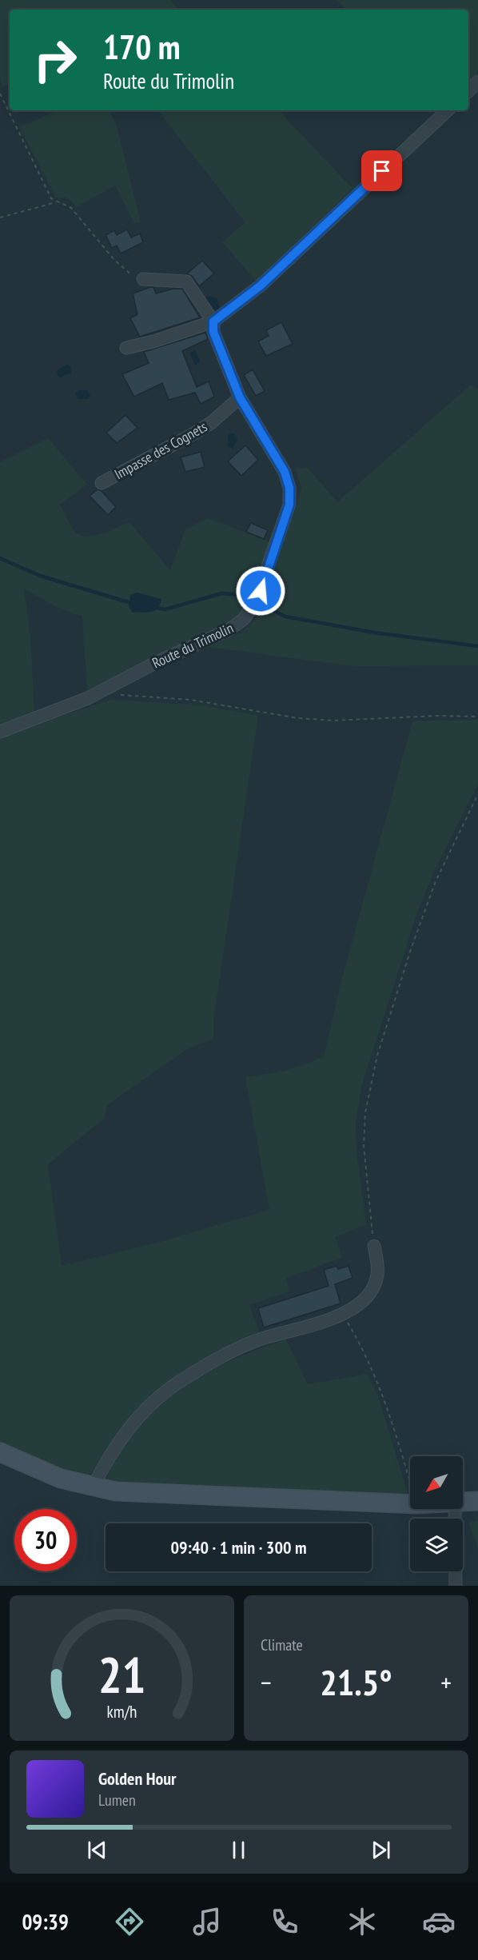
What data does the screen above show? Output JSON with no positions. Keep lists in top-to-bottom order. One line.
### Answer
{"streets":{"street":["Impasse des Cognets","Route du Trimolin"]},"crossings":[["Impasse des Cognets","Route du Trimolin"]],"north":"bottom left","page":{"turn":["170 m","Route du Trimolin"],"limit":"30","trip":"09:40 · 1 min · 300 m","tile":"Climate","heat":["−","21.5°","+"],"song":["Golden Hour","Lumen"],"tabs":"09:39","gauge":["21","km/h"]}}
